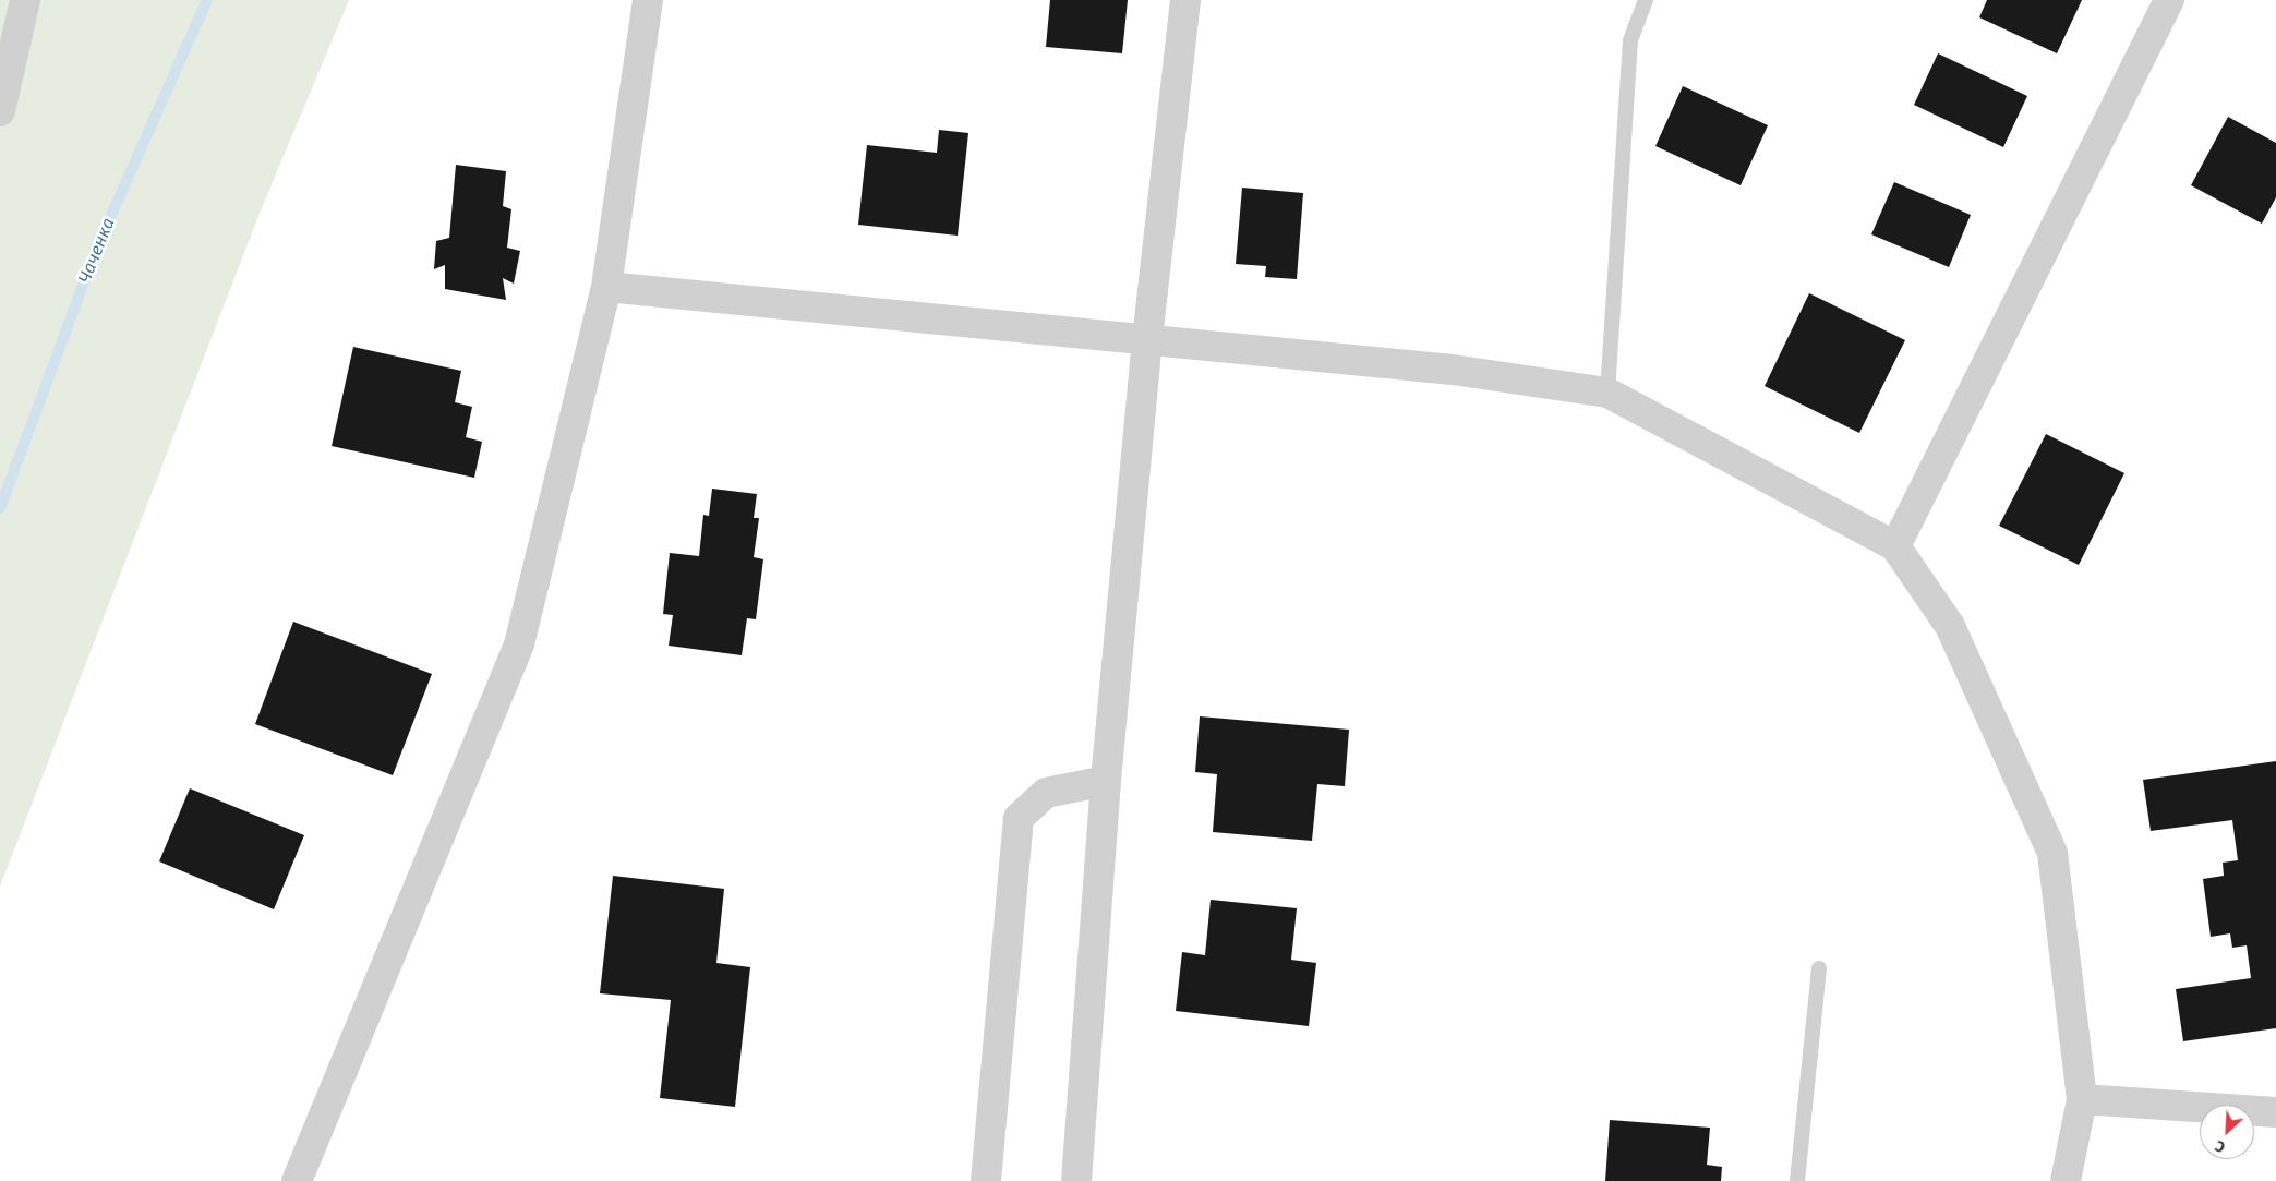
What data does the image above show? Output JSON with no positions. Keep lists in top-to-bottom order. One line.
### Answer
{"water":["Чаченка"],"north":"bottom left"}
